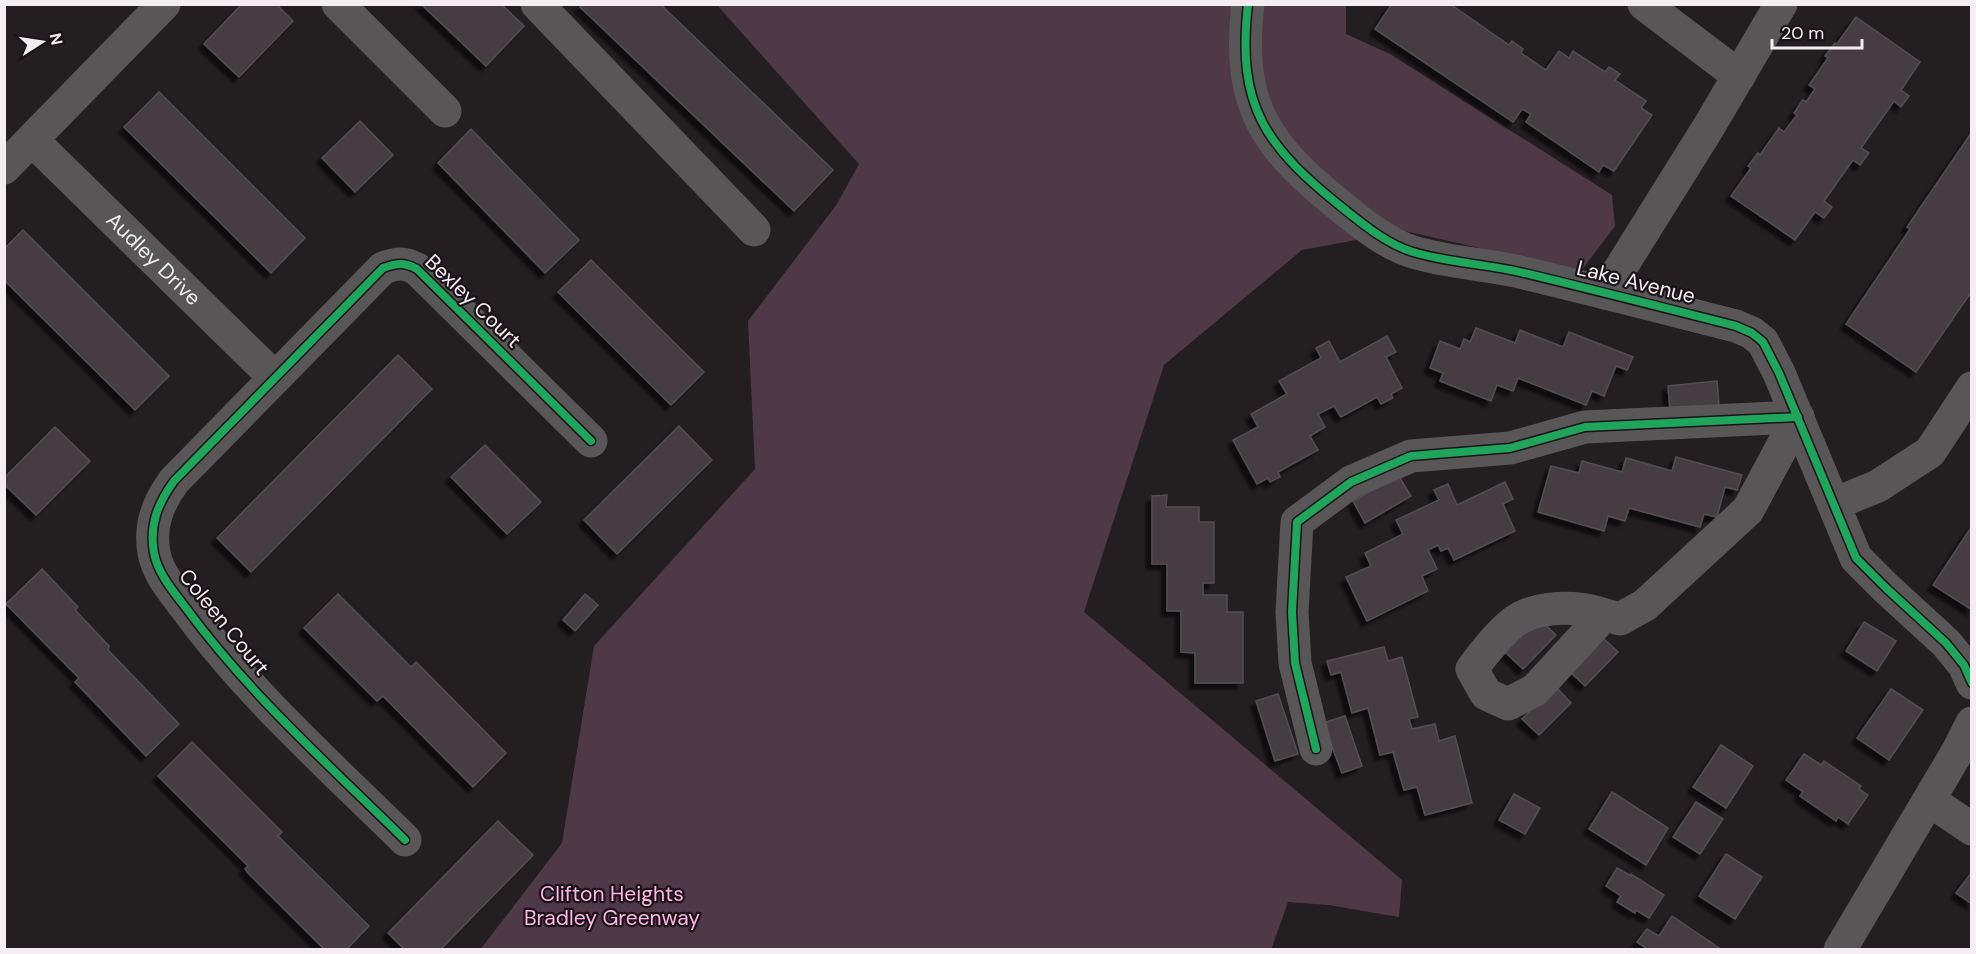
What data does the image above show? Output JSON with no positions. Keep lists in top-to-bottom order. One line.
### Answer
{"streets":{"street":["Audley Drive","Lake Avenue","Bexley Court","Coleen Court"]},"crossings":[["Audley Drive","Bexley Court"],["Audley Drive","Coleen Court"],["Bexley Court","Coleen Court"]],"parks":["Clifton Heights Bradley Greenway"],"scale_bar":"20 m","north":"right"}
